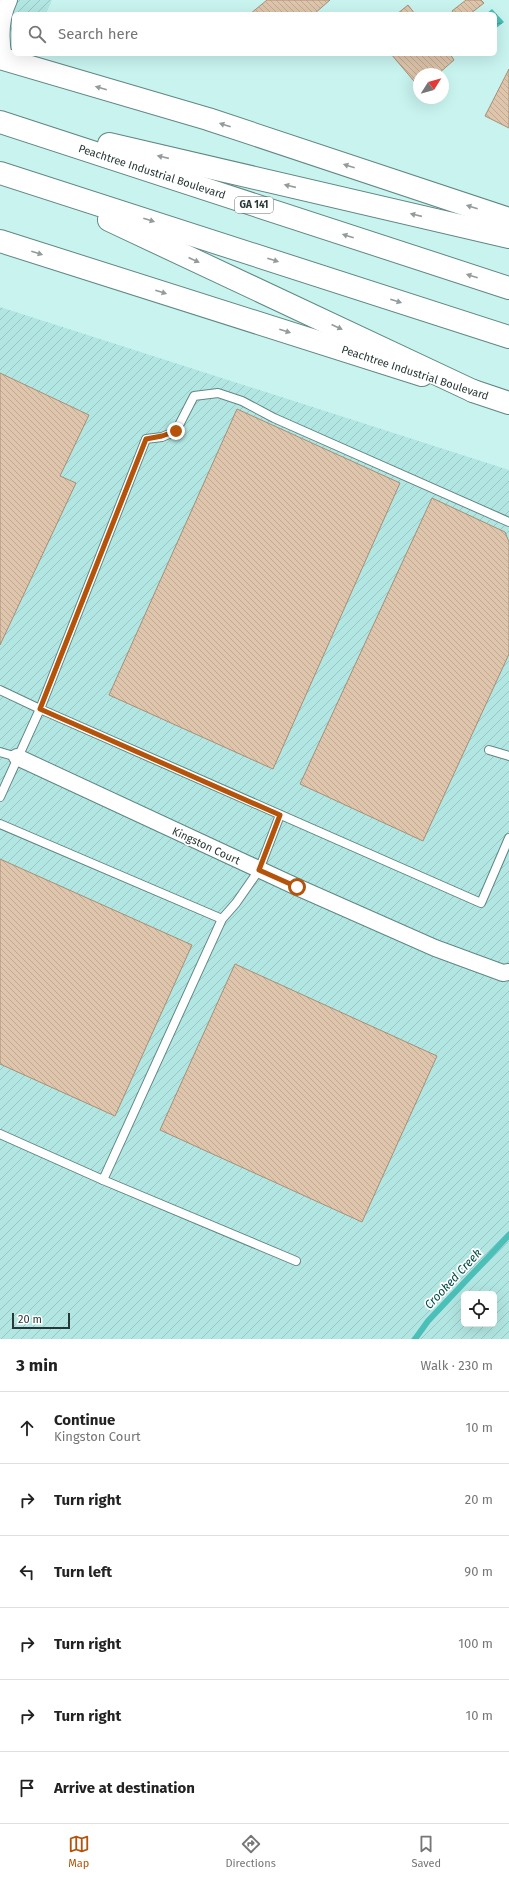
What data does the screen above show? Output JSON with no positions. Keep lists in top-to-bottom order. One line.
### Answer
{"streets":{"main road":["Peachtree Industrial Boulevard","GA 141"],"street":["Kingston Court"]},"water":["Crooked Creek"],"scale_bar":"20 m","north":"top right","page":{"search":"Search here","scale":"20 m","heading":["3 min","Walk · 230 m"],"list":[["Continue","Kingston Court","10 m"],["Turn right","20 m"],["Turn left","90 m"],["Turn right","100 m"],["Turn right","10 m"],"Arrive at destination"],"nav":["Map","Directions","Saved"]}}
